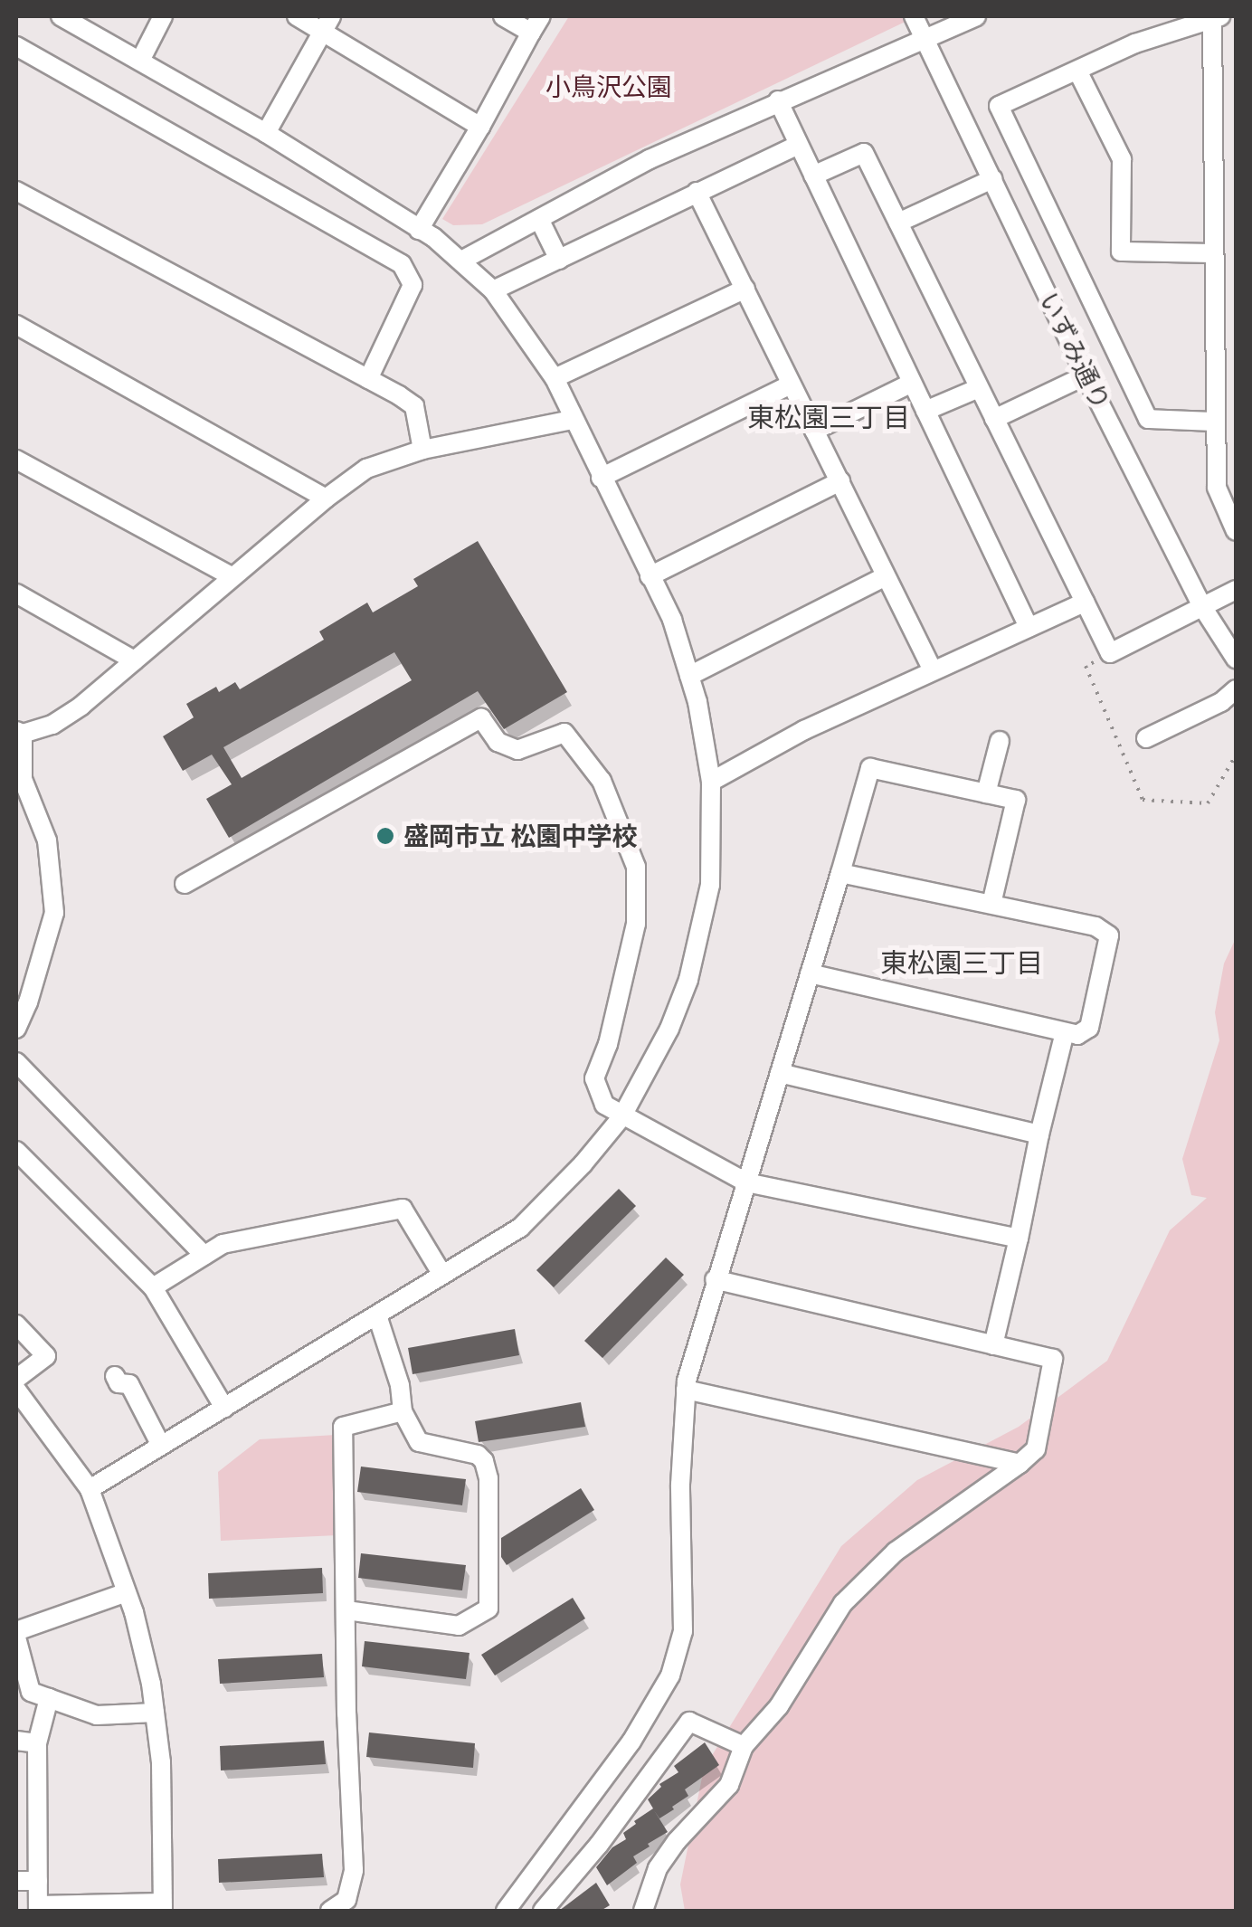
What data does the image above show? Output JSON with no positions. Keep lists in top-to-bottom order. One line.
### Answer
{"streets":{"street":["いずみ通り"]},"districts":["東松園三丁目","東松園三丁目"],"parks":["小鳥沢公園"],"places":["盛岡市立 松園中学校"]}
